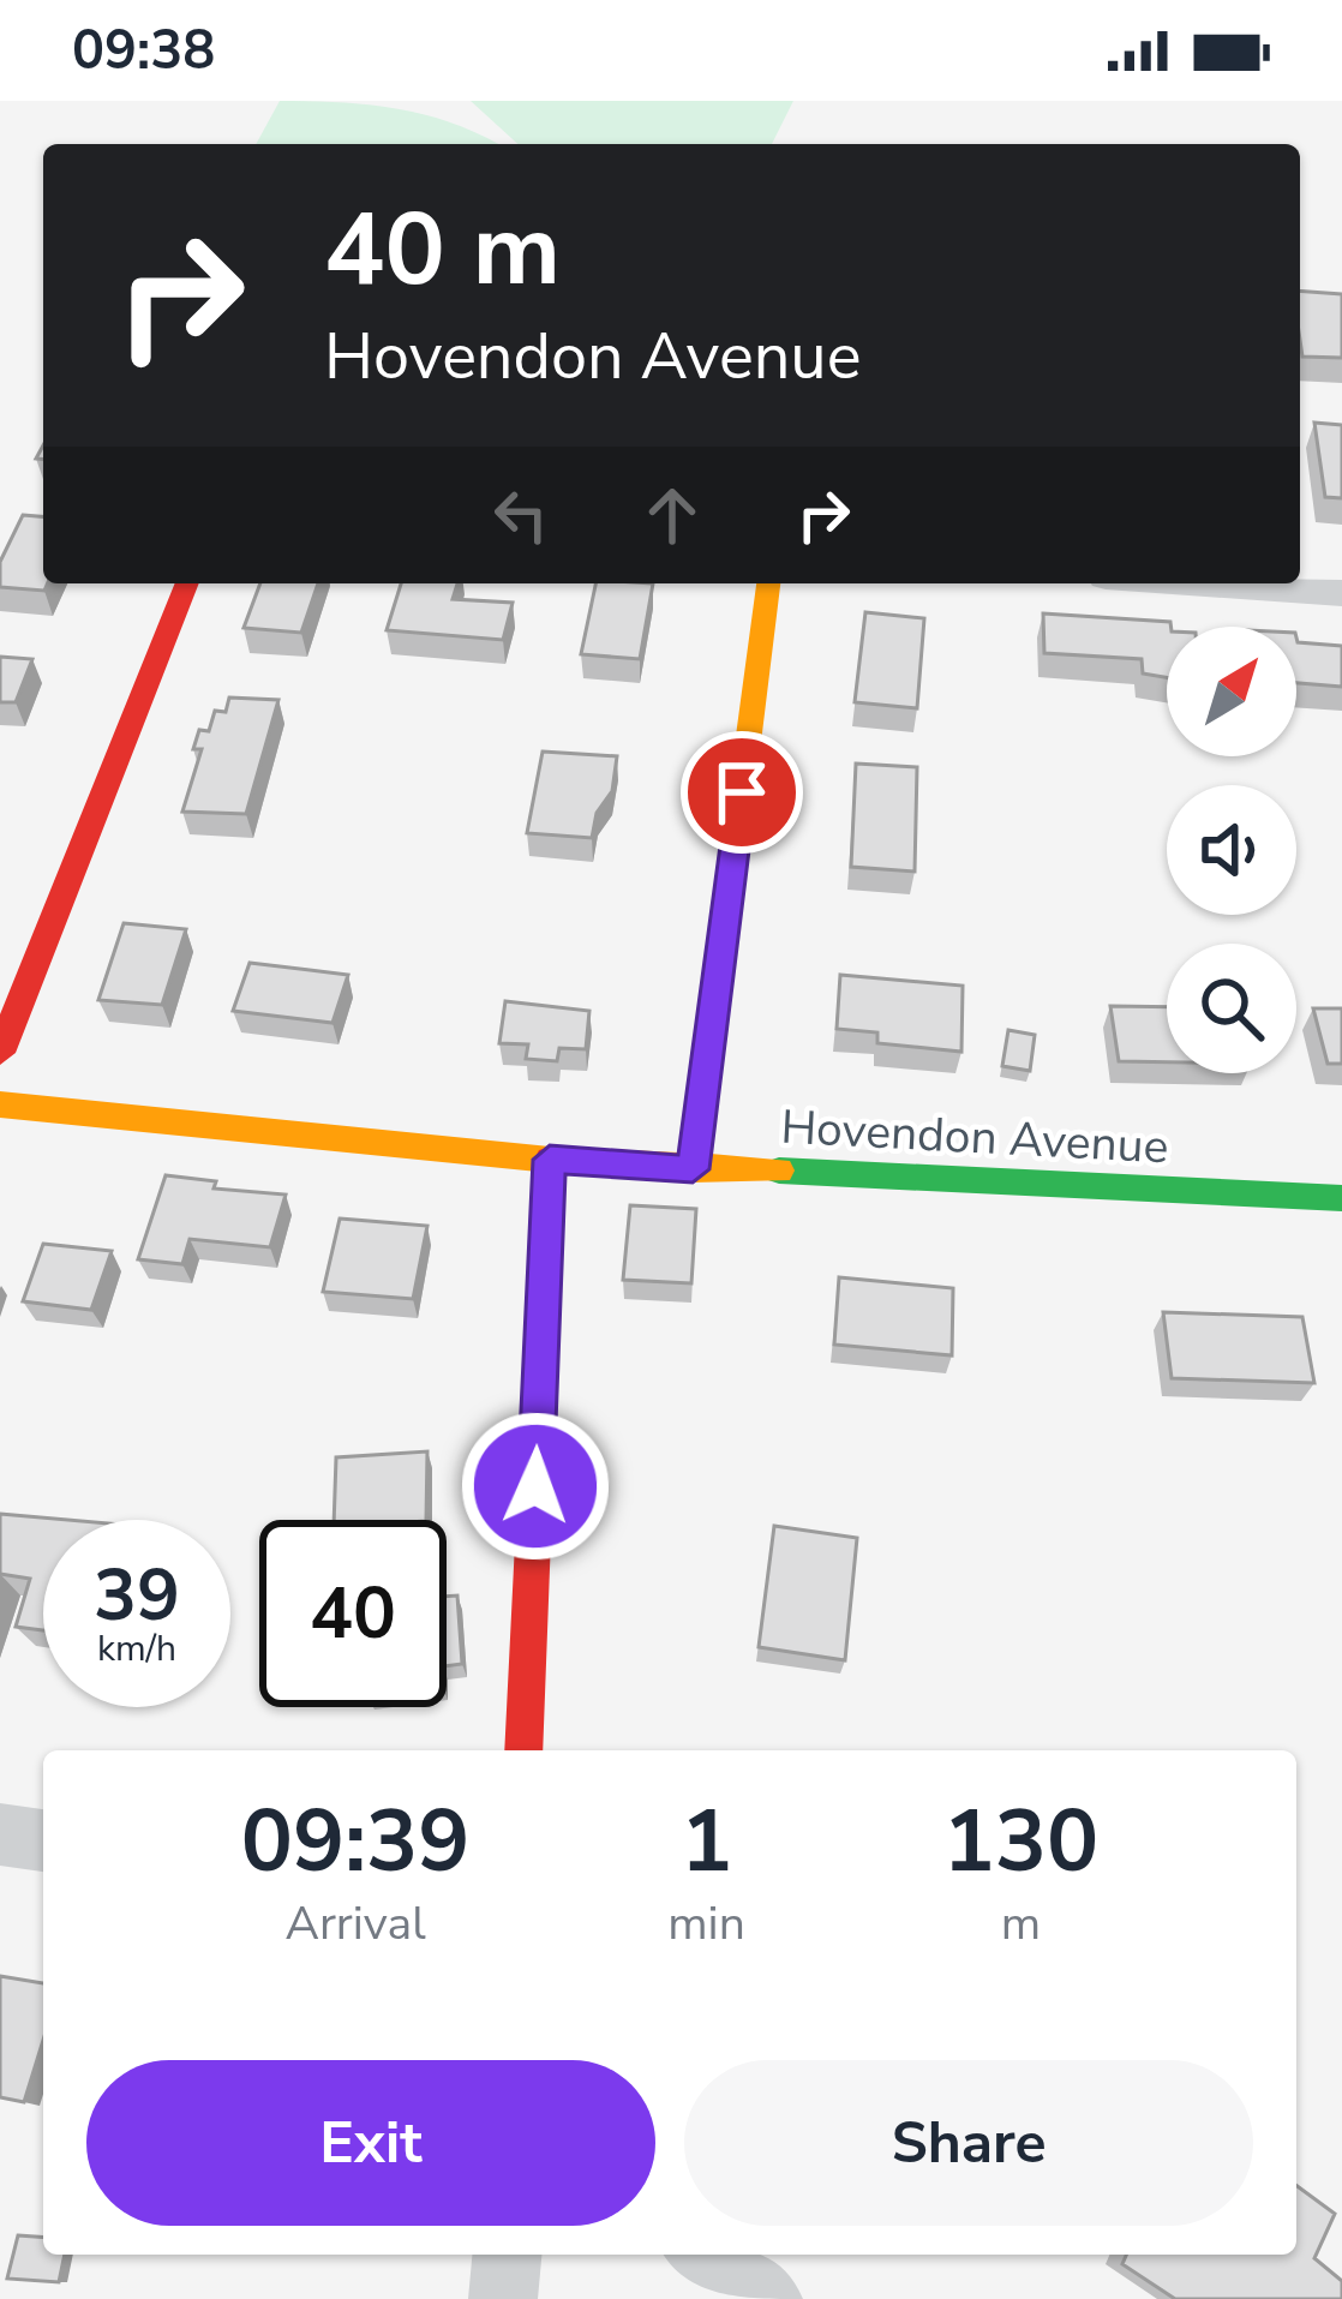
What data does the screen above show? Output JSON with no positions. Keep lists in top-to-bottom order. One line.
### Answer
{"streets":{"street":["Hovendon Avenue"]},"north":"top right","page":{"status":"09:38","turn":["40 m","Hovendon Avenue"],"speed":"39 km/h","limit":"40","eta":["09:39","Arrival","1","min","130","m"],"buttons":["Exit","Share"]}}
